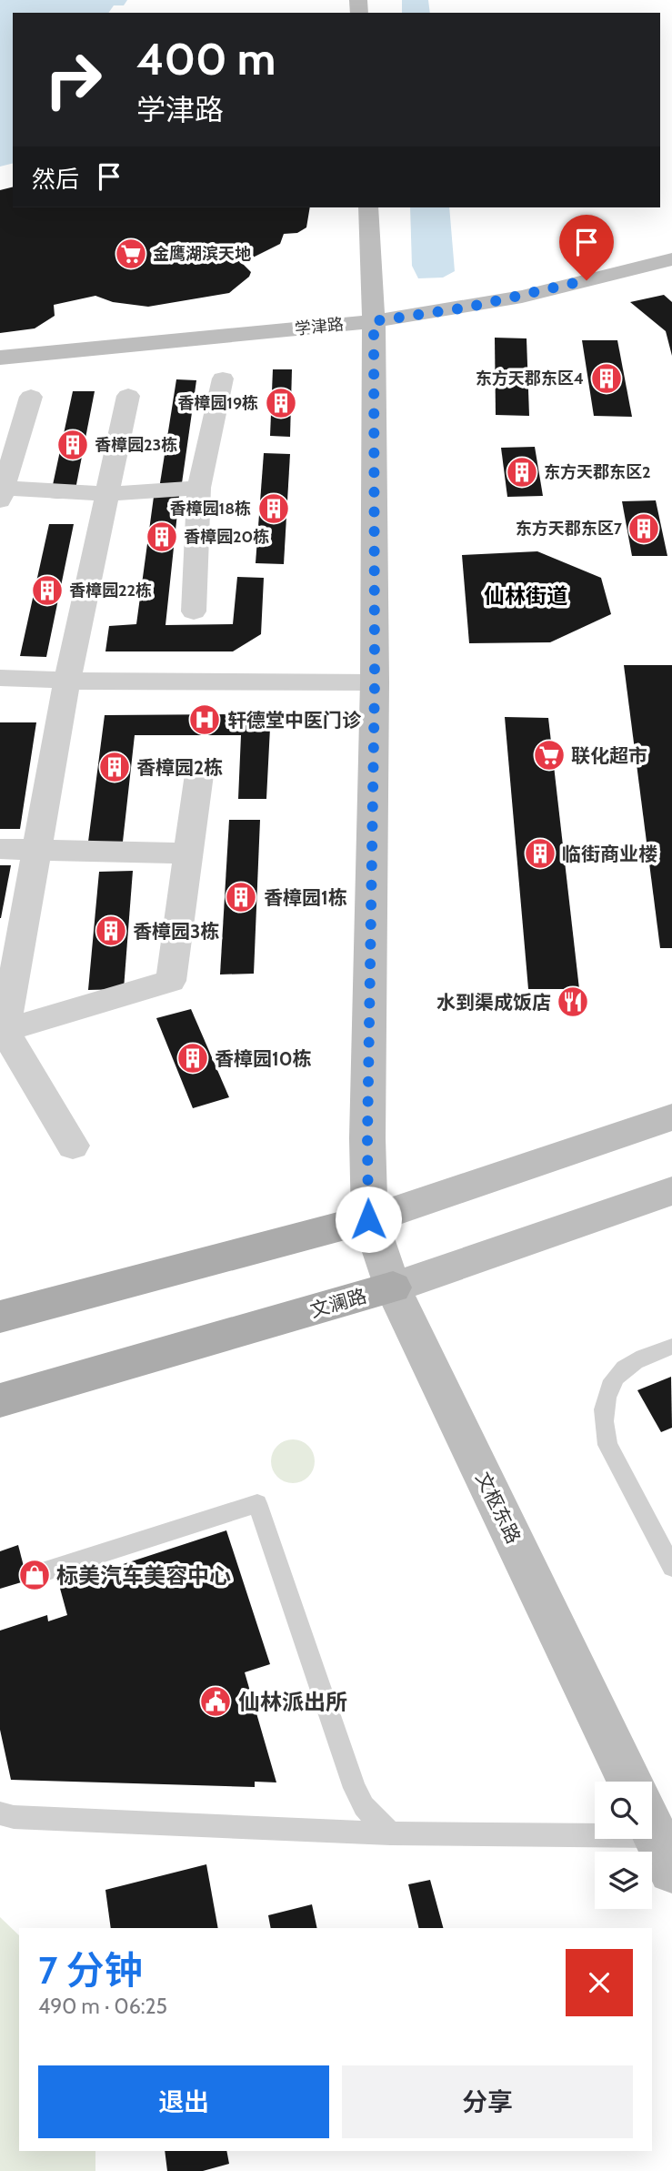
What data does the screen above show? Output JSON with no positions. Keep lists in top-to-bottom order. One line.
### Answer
{"streets":{"main road":["文澜路"],"street":["学津路","文枢东路"]},"crossings":[["学津路","文枢东路"],["文澜路","文枢东路"]],"districts":["仙林街道"],"places":{"supermarket":["金鹰湖滨天地","联化超市"],"building":["东方天郡东区4","香樟园19栋","香樟园23栋","东方天郡东区2","香樟园18栋","东方天郡东区7","香樟园20栋","香樟园22栋","香樟园2栋","临街商业楼","香樟园1栋","香樟园3栋","香樟园10栋"],"hospital":["轩德堂中医门诊"],"restaurant":["水到渠成饭店"],"shop":["标美汽车美容中心"],"public building":["仙林派出所"]},"page":{"turn":["400 m","学津路"],"then":"然后","heading":["7 分钟","490 m · 06:25"],"buttons":["退出","分享"]}}
